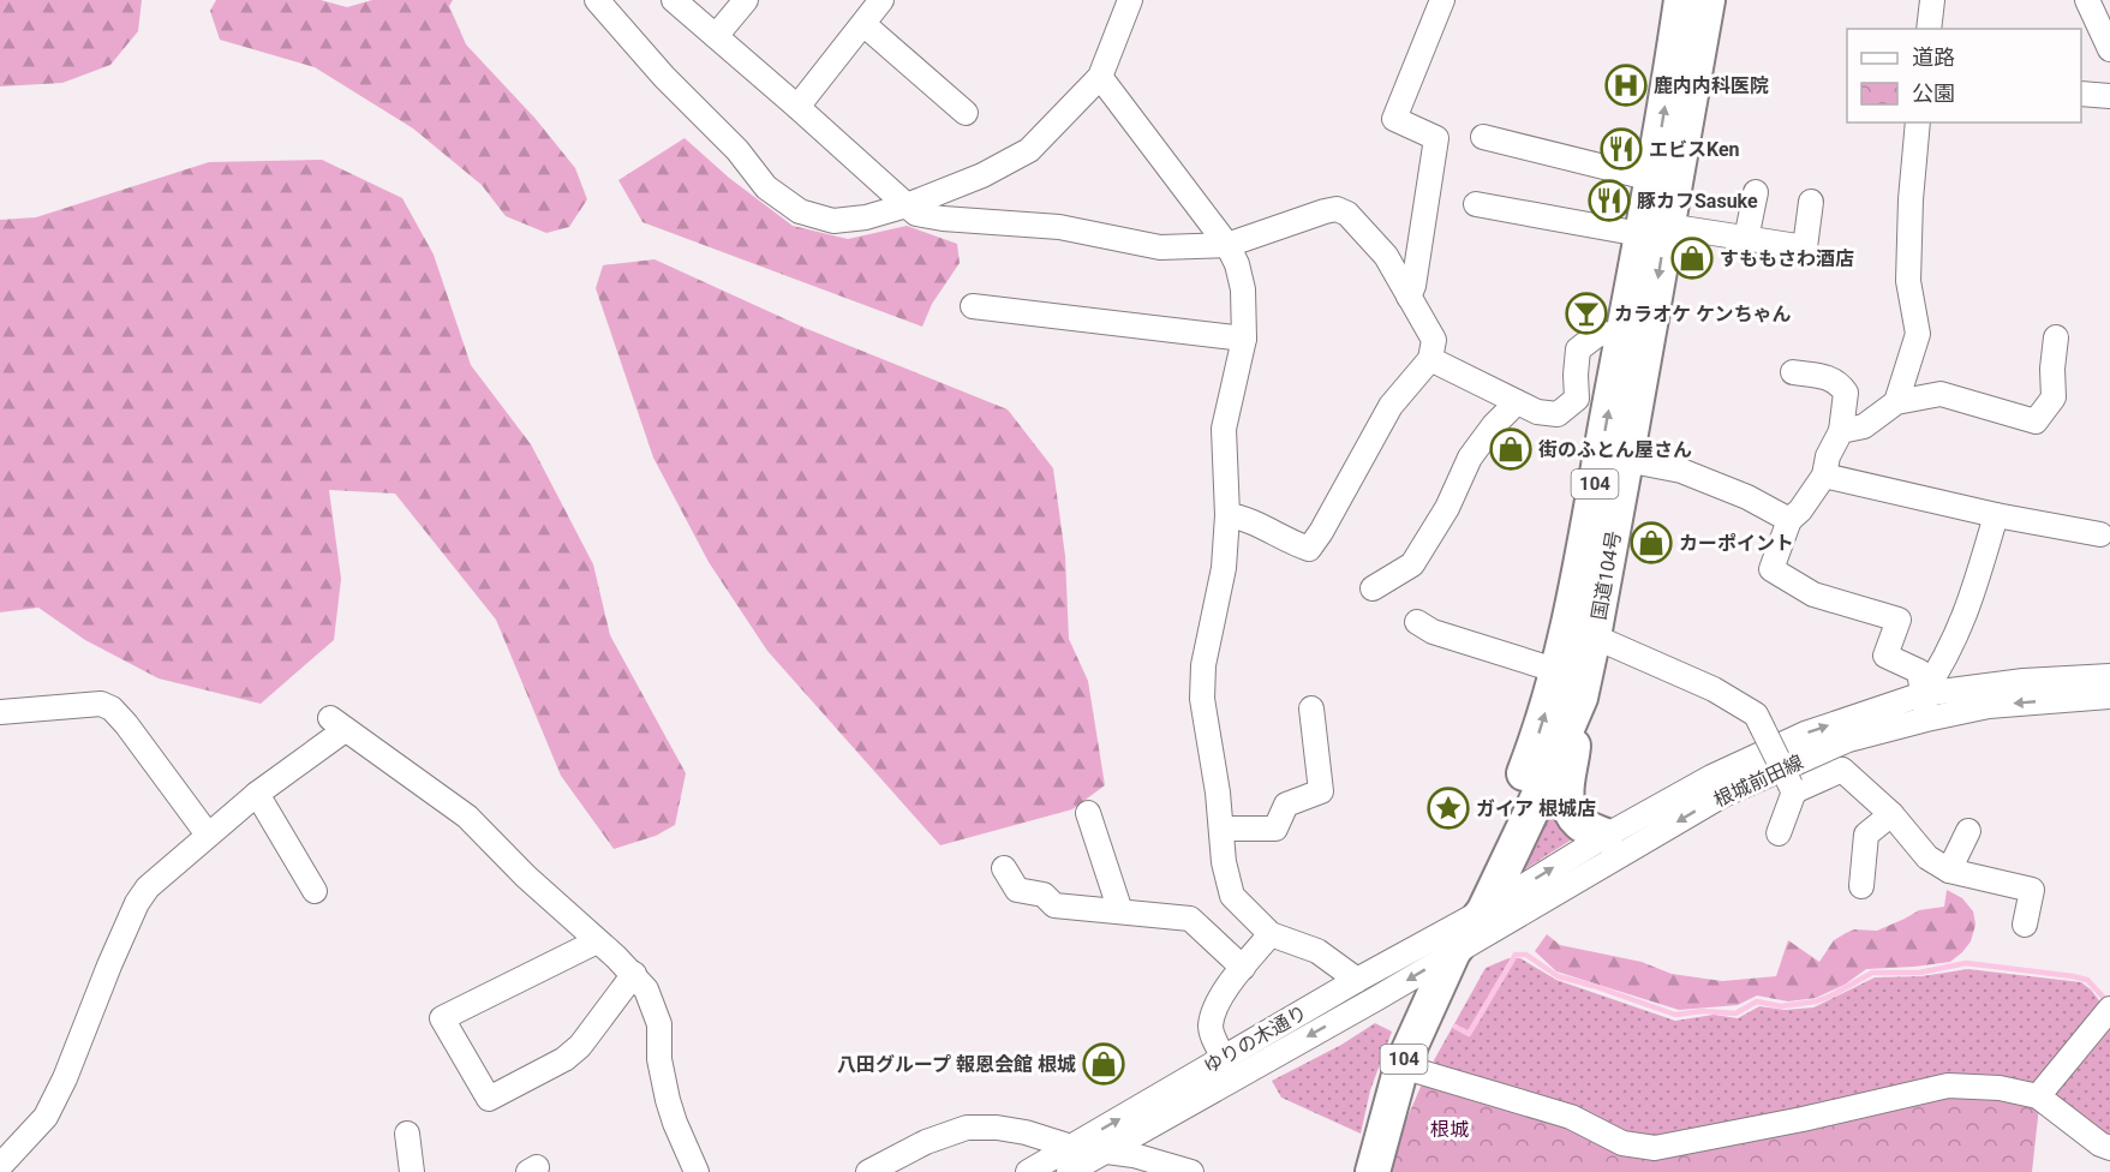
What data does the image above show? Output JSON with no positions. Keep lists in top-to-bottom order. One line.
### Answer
{"streets":{"highway":["104","国道104号"],"street":["根城前田線","ゆりの木通り"]},"crossings":[["国道104号","根城前田線"],["国道104号","ゆりの木通り"],["根城前田線","ゆりの木通り"]],"parks":["根城"],"places":{"hospital":["鹿内内科医院"],"restaurant":["エビスKen","豚カフSasuke"],"shop":["すももさわ酒店","街のふとん屋さん","カーポイント","八田グループ 報恩会館 根城"],"bar":["カラオケ ケンちゃん"],"place":["ガイア 根城店"]},"legend":["道路","公園"]}
